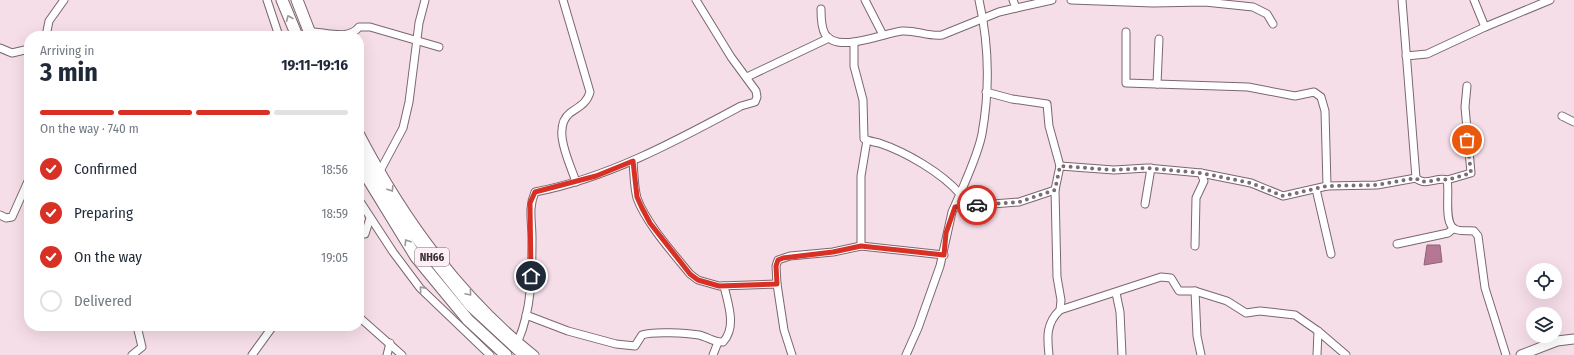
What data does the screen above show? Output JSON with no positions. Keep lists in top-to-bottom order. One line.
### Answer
{"streets":{"highway":["NH66"]},"page":{"heading":["3 min","Arriving in","19:11–19:16"],"bar":"On the way · 740 m","list":[["Confirmed","18:56"],["Preparing","18:59"],["On the way","19:05"],"Delivered"]}}
